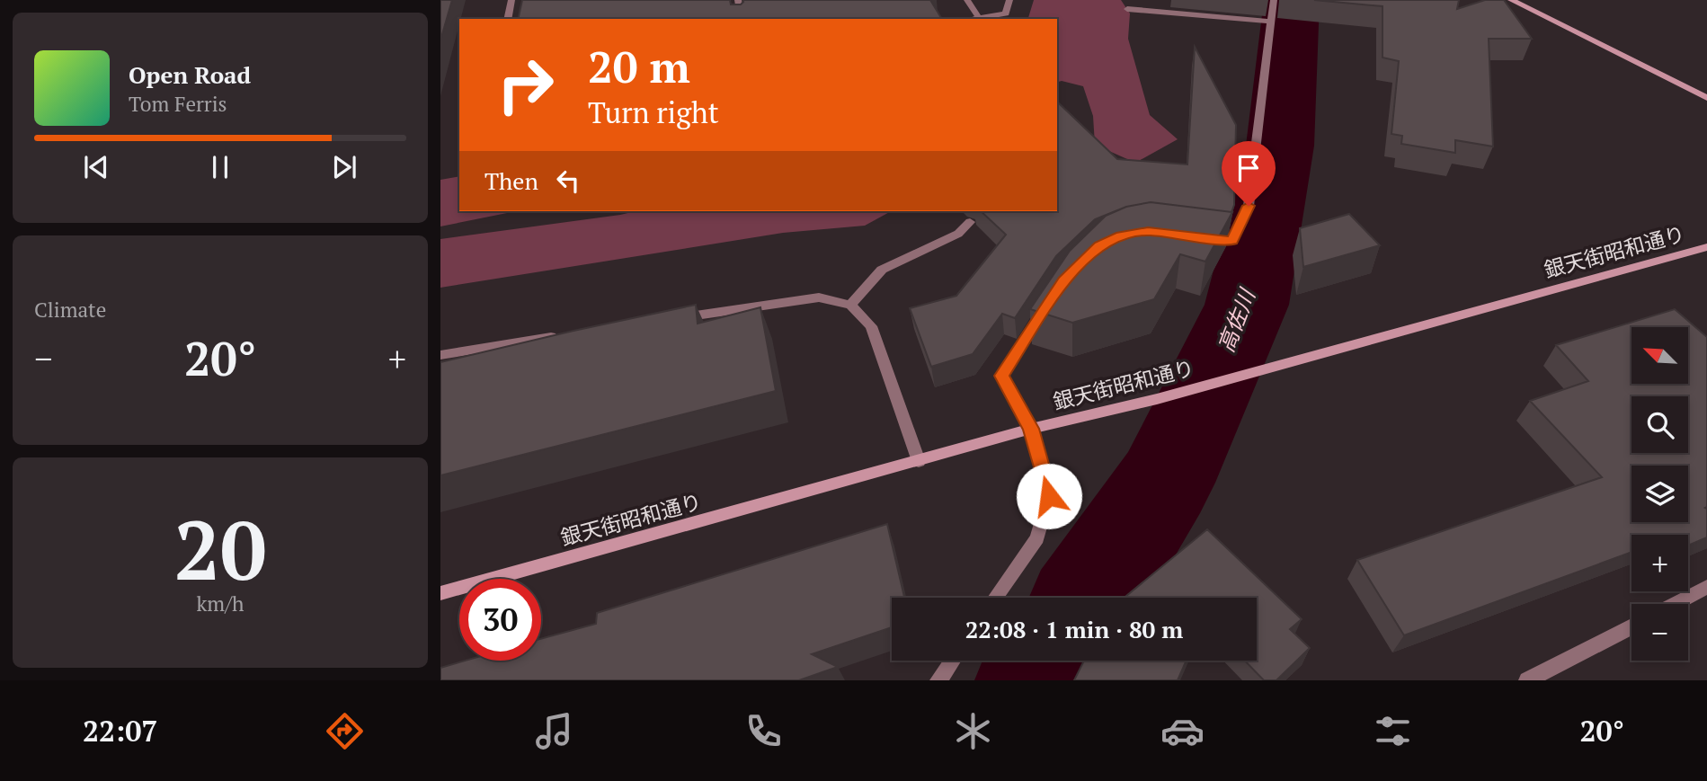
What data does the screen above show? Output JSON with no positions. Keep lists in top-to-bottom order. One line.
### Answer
{"streets":{"street":["銀天街昭和通り"]},"water":["高佐川"],"north":"top left","page":{"turn":["20 m","Turn right"],"song":["Open Road","Tom Ferris"],"then":"Then","tile":["Climate",["20","km/h"]],"map_buttons":["+","−"],"heat":["−","20°","+"],"limit":"30","trip":"22:08 · 1 min · 80 m","tabs":["22:07","20°"]}}
